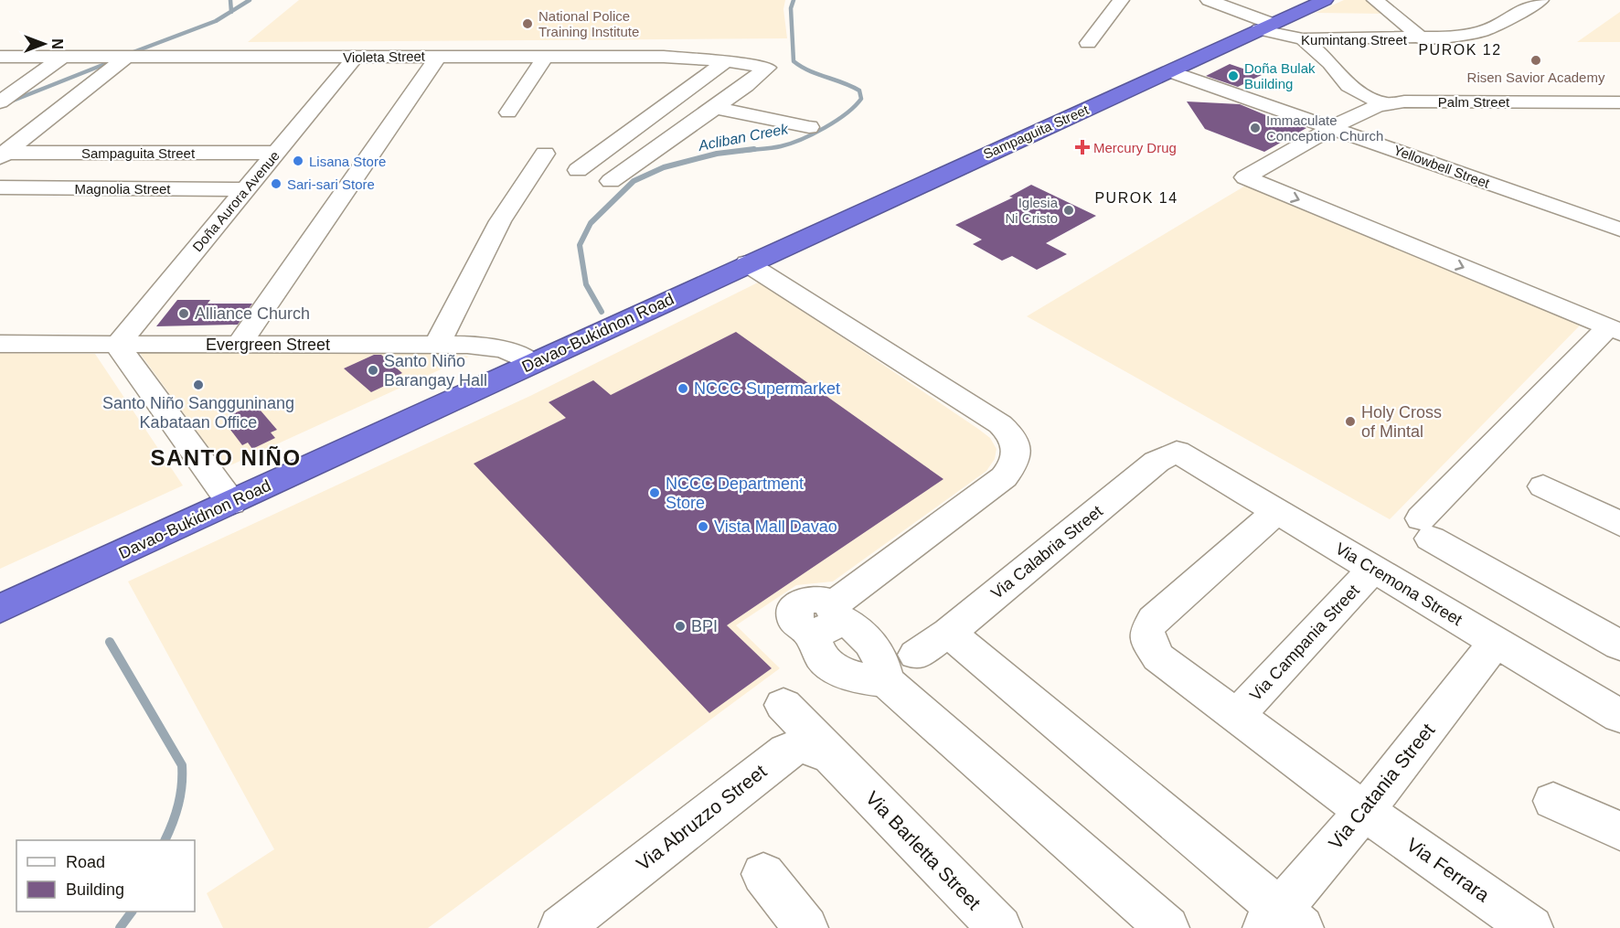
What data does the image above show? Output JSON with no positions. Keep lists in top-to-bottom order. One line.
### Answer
{"streets":{"highway":["Sampaguita Street","Davao-Bukidnon Road"],"street":["Kumintang Street","Violeta Street","Palm Street","Yellowbell Street","Magnolia Street","Doña Aurora Avenue","Evergreen Street","Via Calabria Street","Via Cremona Street","Via Campania Street","Via Catania Street","Via Abruzzo Street","Via Barletta Street","Via Ferrara"]},"crossings":[["Kumintang Street","Sampaguita Street"],["Violeta Street","Doña Aurora Avenue"],["Palm Street","Yellowbell Street"],["Sampaguita Street","Yellowbell Street"],["Sampaguita Street","Doña Aurora Avenue"],["Sampaguita Street","Davao-Bukidnon Road"],["Magnolia Street","Doña Aurora Avenue"],["Doña Aurora Avenue","Evergreen Street"],["Davao-Bukidnon Road","Evergreen Street"],["Via Calabria Street","Via Cremona Street"],["Via Cremona Street","Via Campania Street"],["Via Cremona Street","Via Catania Street"],["Via Cremona Street","Via Ferrara"],["Via Campania Street","Via Ferrara"],["Via Catania Street","Via Ferrara"],["Via Abruzzo Street","Via Barletta Street"]],"districts":["PUROK 12","PUROK 14","SANTO NIÑO"],"water":["Acliban Creek"],"places":{"other":["National Police Training Institute","Risen Savior Academy","Doña Bulak Building","Immaculate Conception Church","Lisana Store","Sari-sari Store","Iglesia Ni Cristo","Alliance Church","Santo Niño Barangay Hall","Santo Niño Sangguninang Kabataan Office","NCCC Supermarket","Holy Cross of Mintal","NCCC Department Store","Vista Mall Davao","BPI"],"health":["Mercury Drug"]},"legend":["Road","Building"],"north":"right"}
